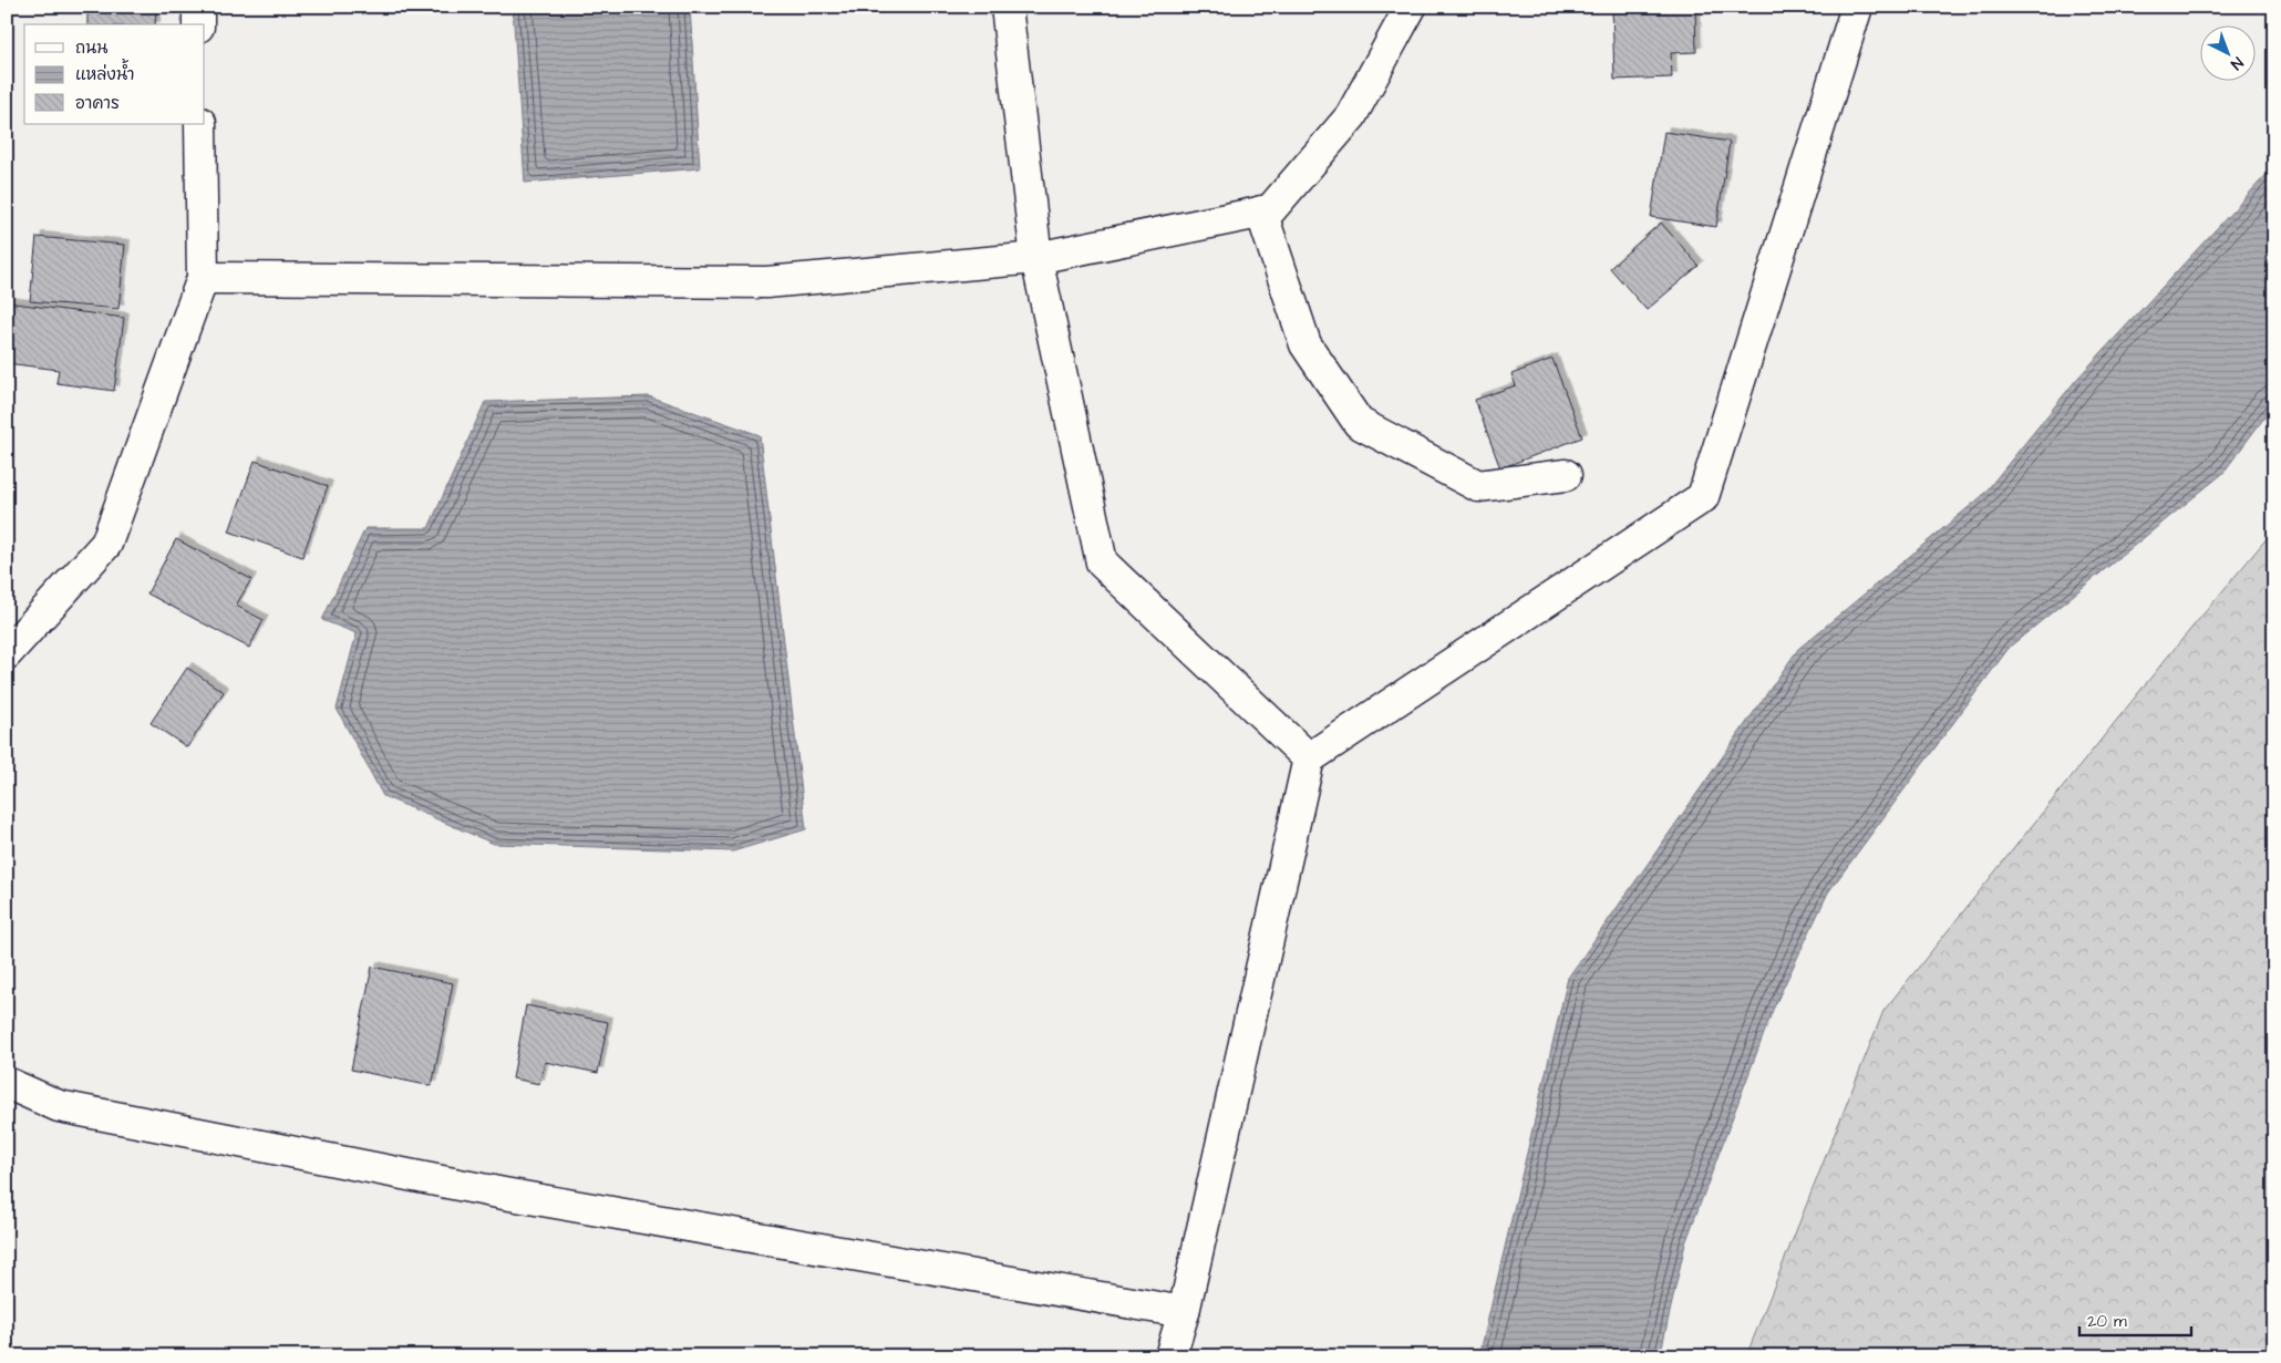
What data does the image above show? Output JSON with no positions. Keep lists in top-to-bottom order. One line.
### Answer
{"legend":["ถนน","แหล่งน้ำ","อาคาร"],"scale_bar":"20 m","north":"bottom right"}
